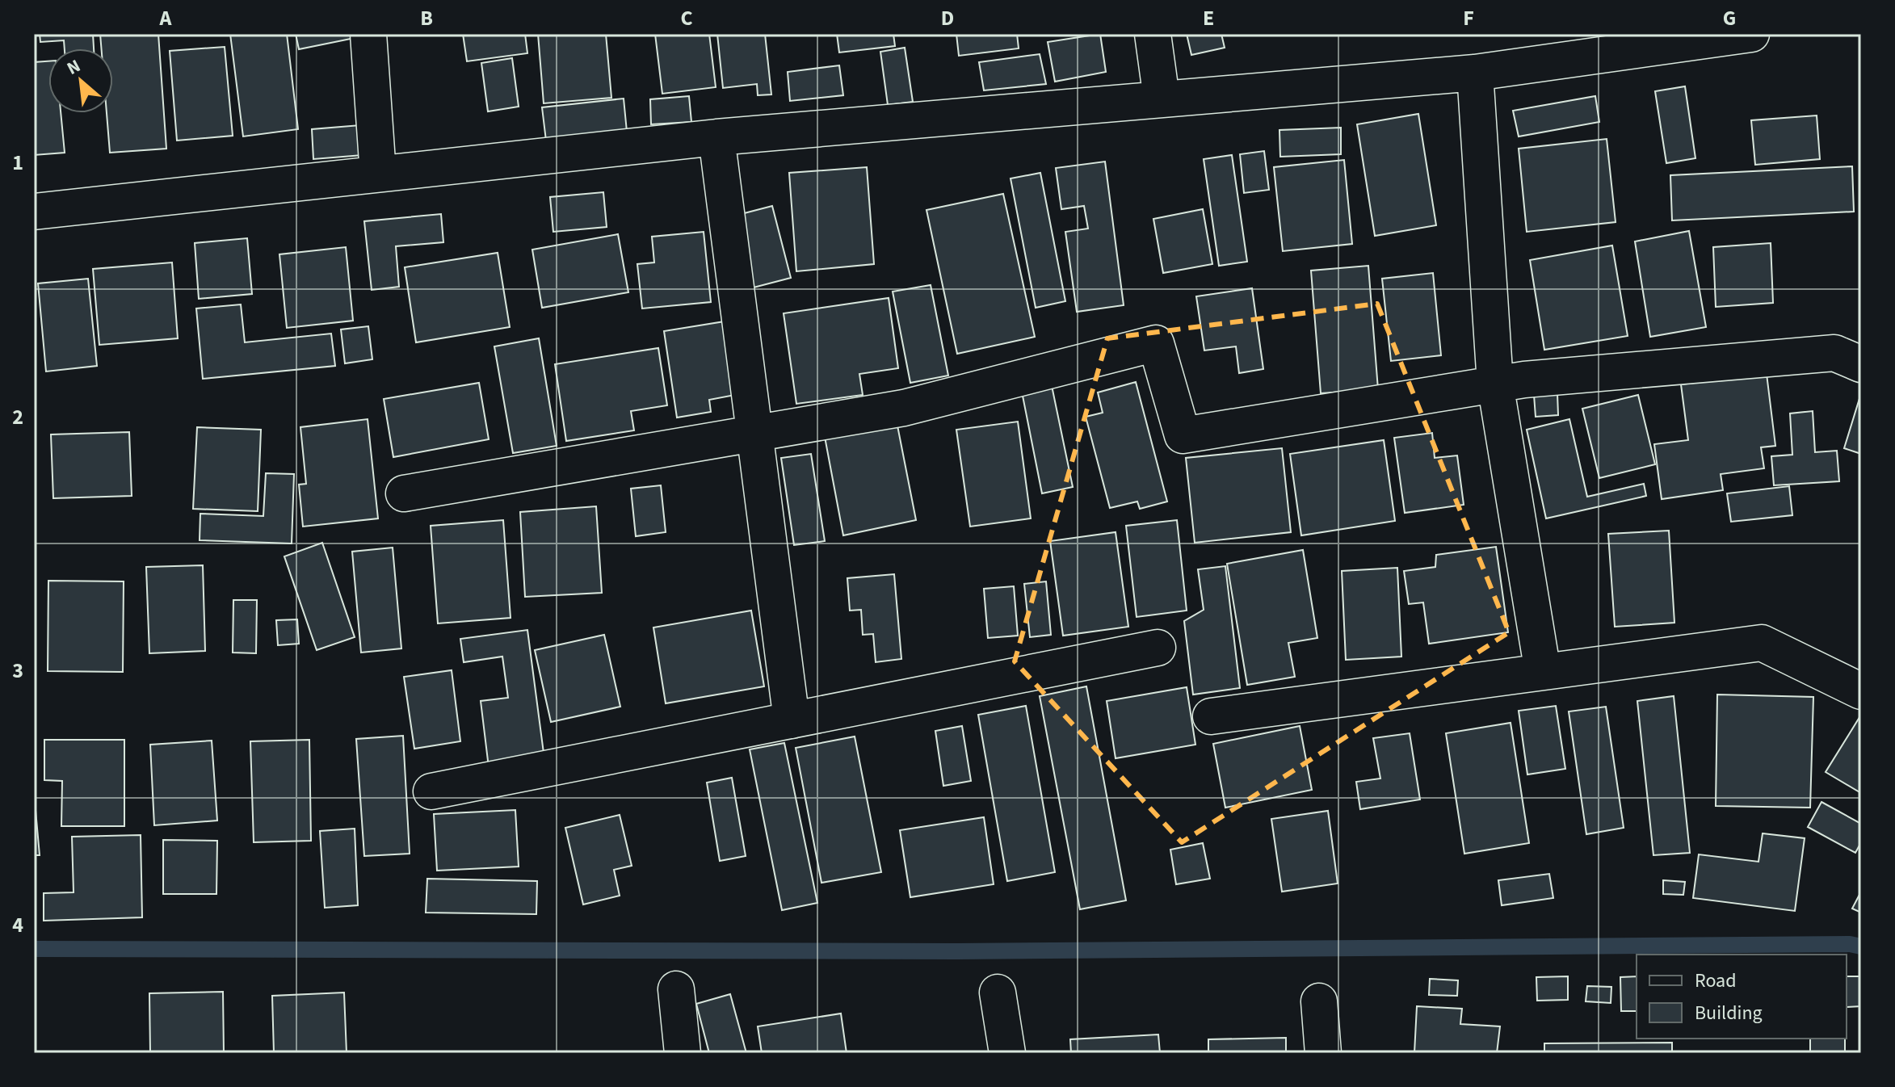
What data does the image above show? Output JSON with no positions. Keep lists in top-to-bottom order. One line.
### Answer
{"legend":["Road","Building"],"north":"top left","grid":{"columns":["A","B","C","D","E","F","G"],"rows":["1","2","3","4"]}}
